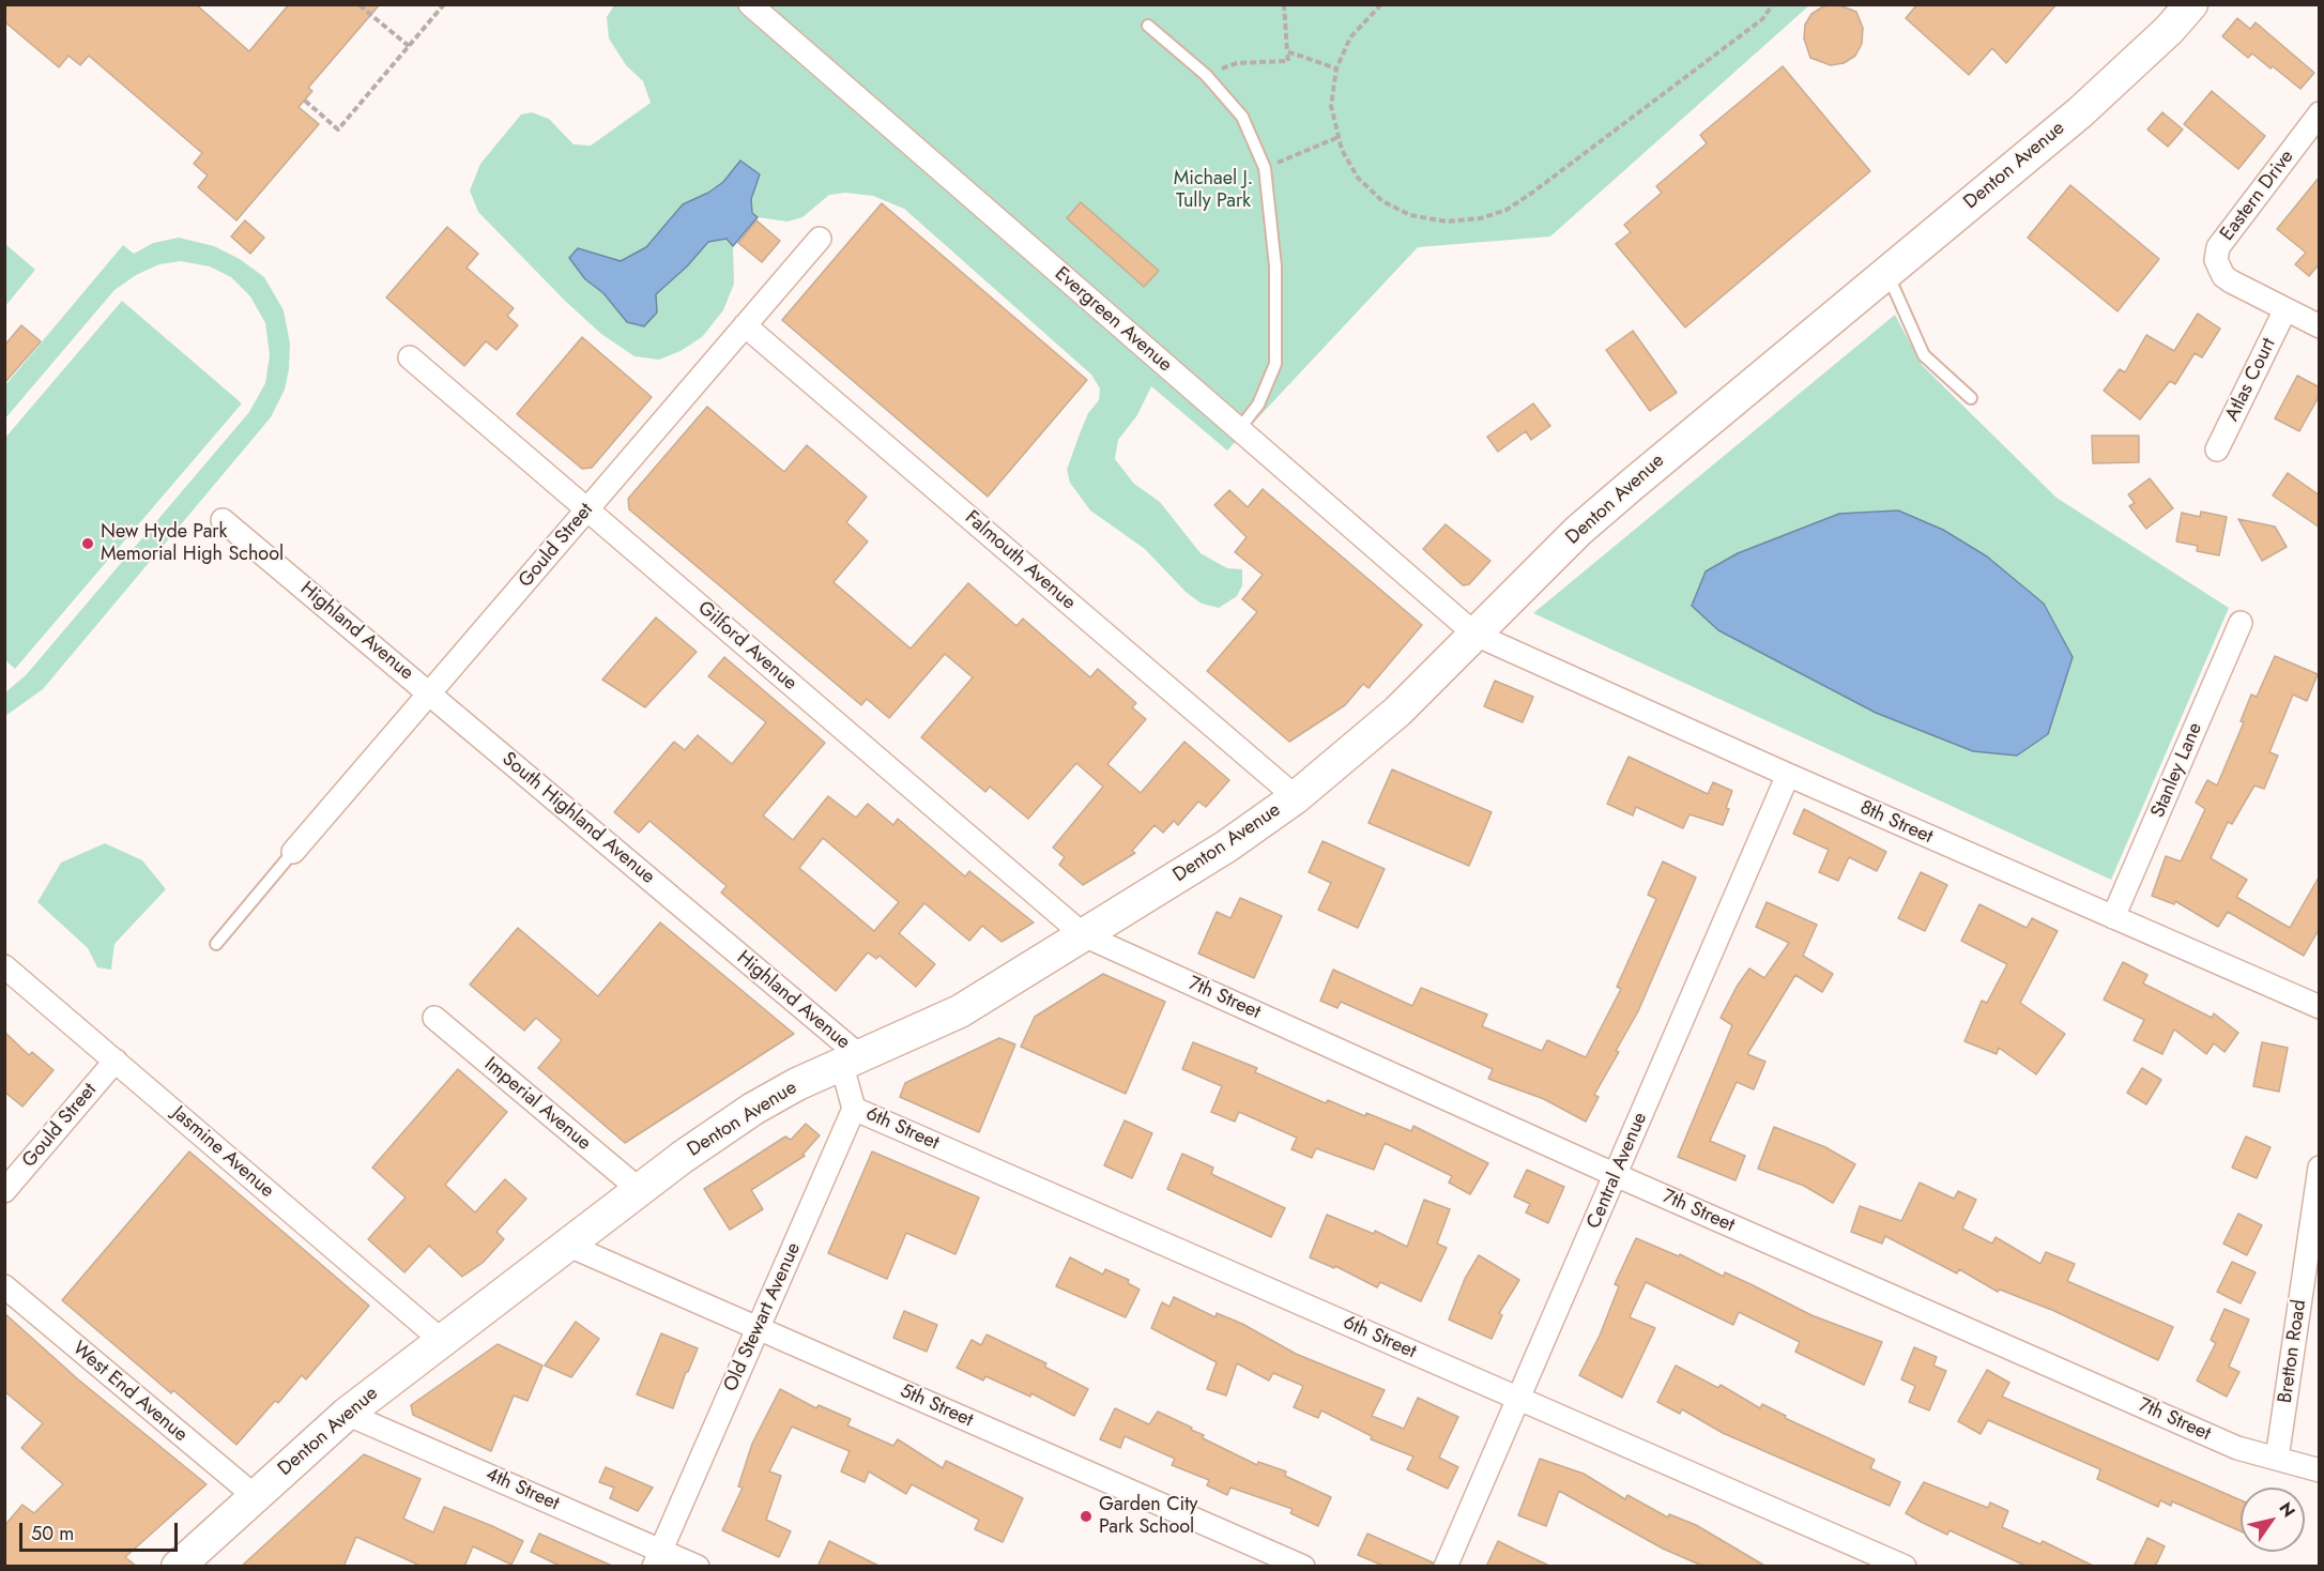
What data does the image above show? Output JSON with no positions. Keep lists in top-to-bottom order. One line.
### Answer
{"streets":{"main road":["Denton Avenue"],"street":["Eastern Drive","Evergreen Avenue","Atlas Court","Gould Street","Falmouth Avenue","Highland Avenue","Gilford Avenue","Stanley Lane","South Highland Avenue","8th Street","7th Street","Imperial Avenue","6th Street","Jasmine Avenue","Central Avenue","Old Stewart Avenue","Bretton Road","West End Avenue","5th Street","4th Street"]},"crossings":[["Denton Avenue","Evergreen Avenue"],["Denton Avenue","Falmouth Avenue"],["Denton Avenue","Highland Avenue"],["Denton Avenue","Gilford Avenue"],["Denton Avenue","8th Street"],["Denton Avenue","7th Street"],["Denton Avenue","Imperial Avenue"],["Denton Avenue","Jasmine Avenue"],["Denton Avenue","West End Avenue"],["Denton Avenue","5th Street"],["Denton Avenue","4th Street"],["Eastern Drive","Atlas Court"],["Evergreen Avenue","8th Street"],["Gould Street","Falmouth Avenue"],["Gould Street","Highland Avenue"],["Gould Street","Gilford Avenue"],["Gould Street","South Highland Avenue"],["Gould Street","Jasmine Avenue"],["Highland Avenue","South Highland Avenue"],["Gilford Avenue","7th Street"],["Stanley Lane","8th Street"],["8th Street","Central Avenue"],["7th Street","Central Avenue"],["7th Street","Bretton Road"],["6th Street","Central Avenue"],["6th Street","Old Stewart Avenue"],["Old Stewart Avenue","5th Street"],["Old Stewart Avenue","4th Street"]],"parks":["Michael J. Tully Park"],"places":["New Hyde Park Memorial High School","Garden City Park School"],"scale_bar":"50 m","north":"top right"}
